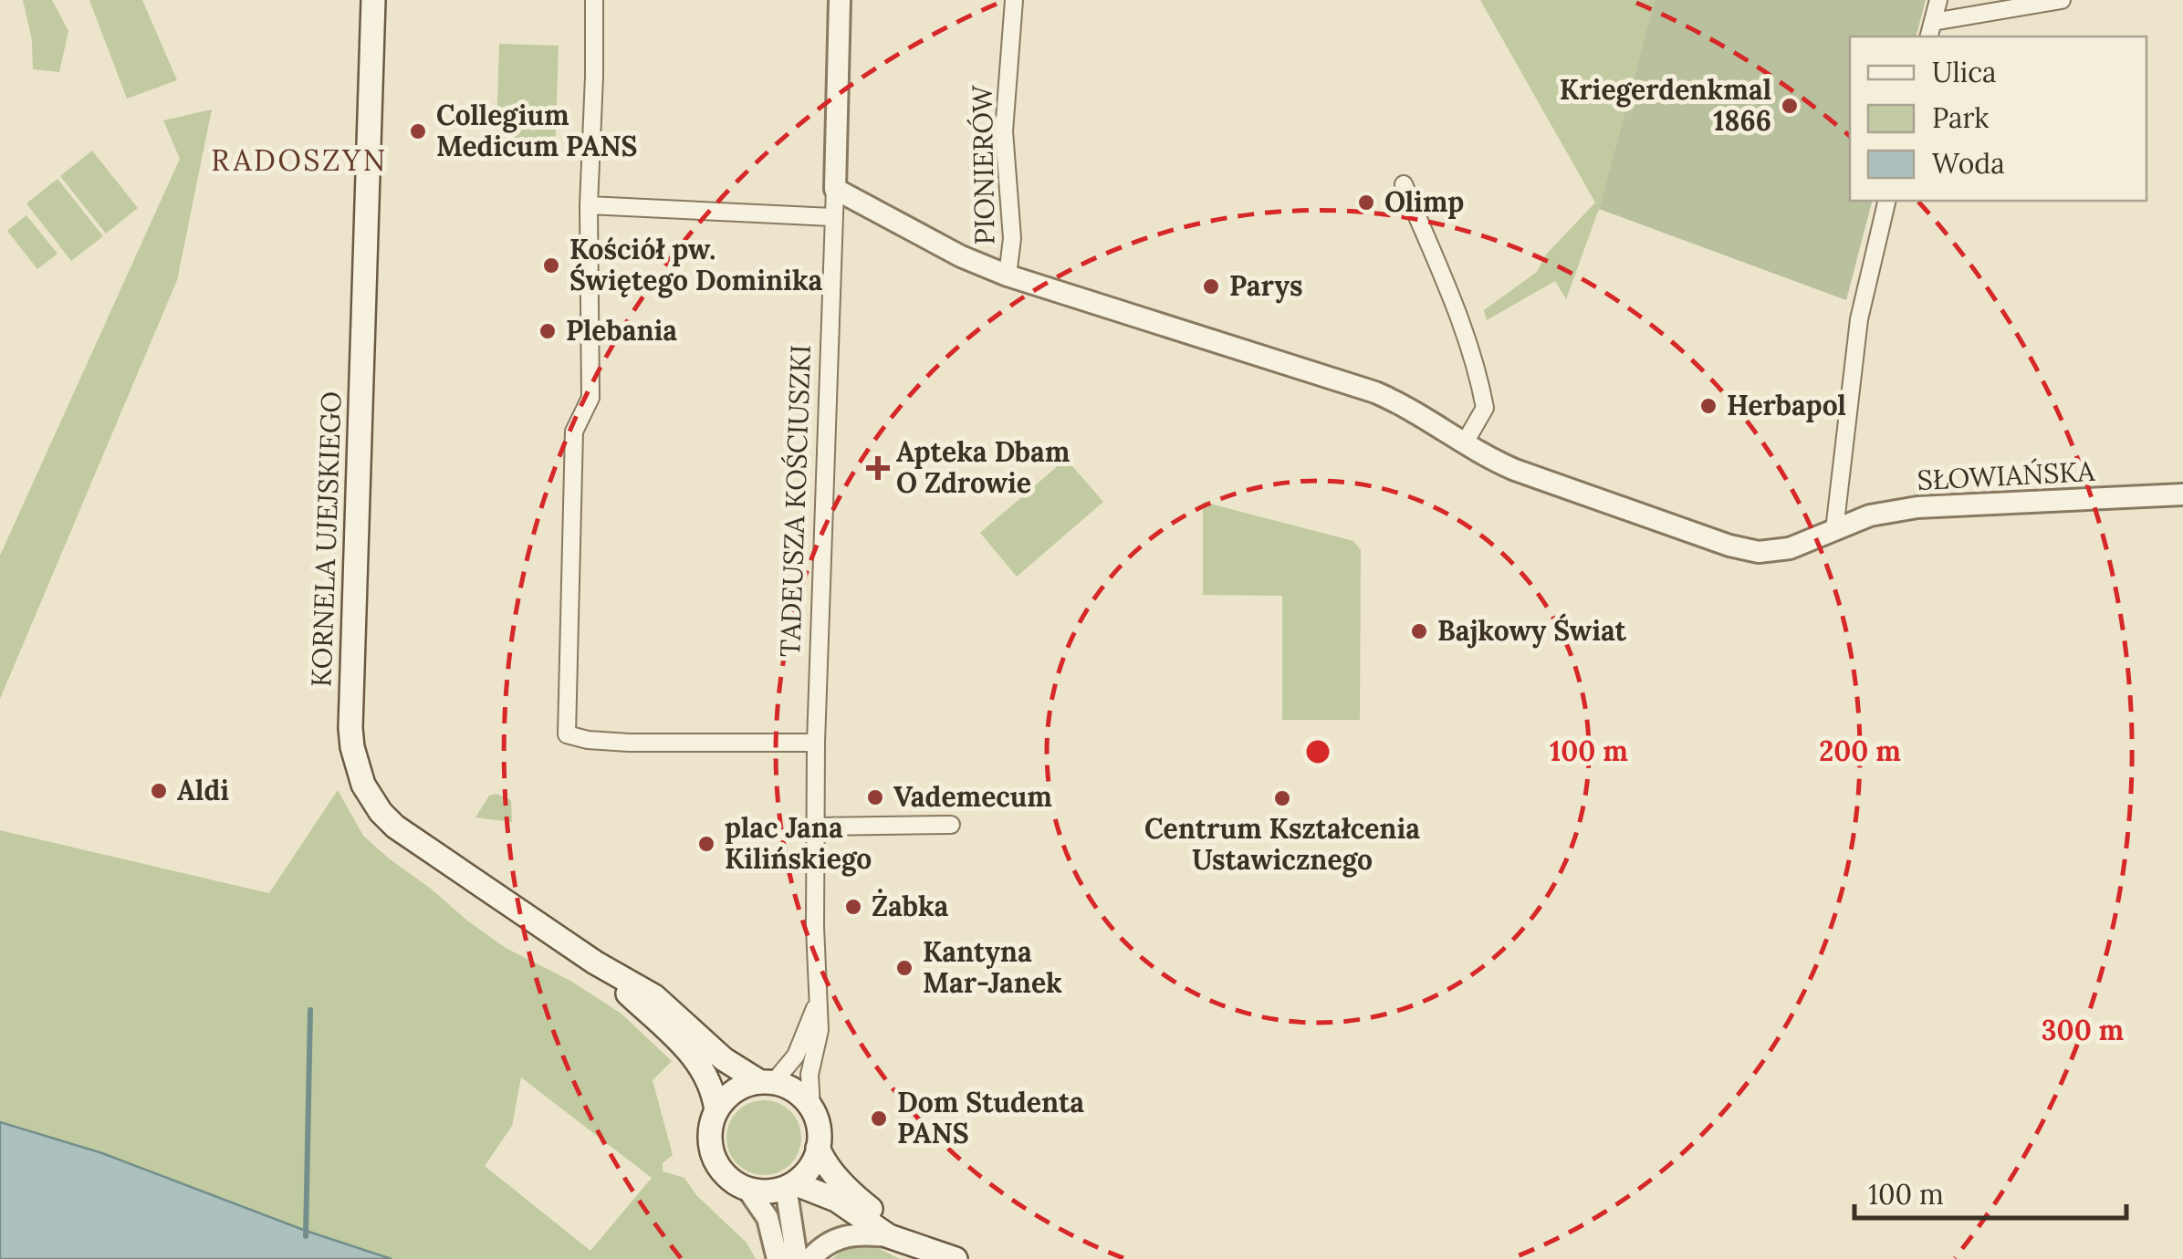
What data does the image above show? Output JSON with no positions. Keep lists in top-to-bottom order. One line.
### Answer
{"streets":{"main road":["KORNELA UJEJSKIEGO"],"street":["PIONIERÓW","SŁOWIAŃSKA","TADEUSZA KOŚCIUSZKI"]},"crossings":[["PIONIERÓW","SŁOWIAŃSKA"],["SŁOWIAŃSKA","TADEUSZA KOŚCIUSZKI"],["TADEUSZA KOŚCIUSZKI","KORNELA UJEJSKIEGO"]],"districts":["RADOSZYN"],"places":{"other":["Kriegerdenkmal 1866","Collegium Medicum PANS","Olimp","Kościół pw. Świętego Dominika","Parys","Plebania","Herbapol","Bajkowy Świat","Aldi","Vademecum","Centrum Kształcenia Ustawicznego","plac Jana Kilińskiego","Żabka","Kantyna Mar-Janek","Dom Studenta PANS"],"health":["Apteka Dbam O Zdrowie"]},"legend":["Ulica","Park","Woda"],"scale_bar":"100 m","rings":["100 m","200 m","300 m"]}
